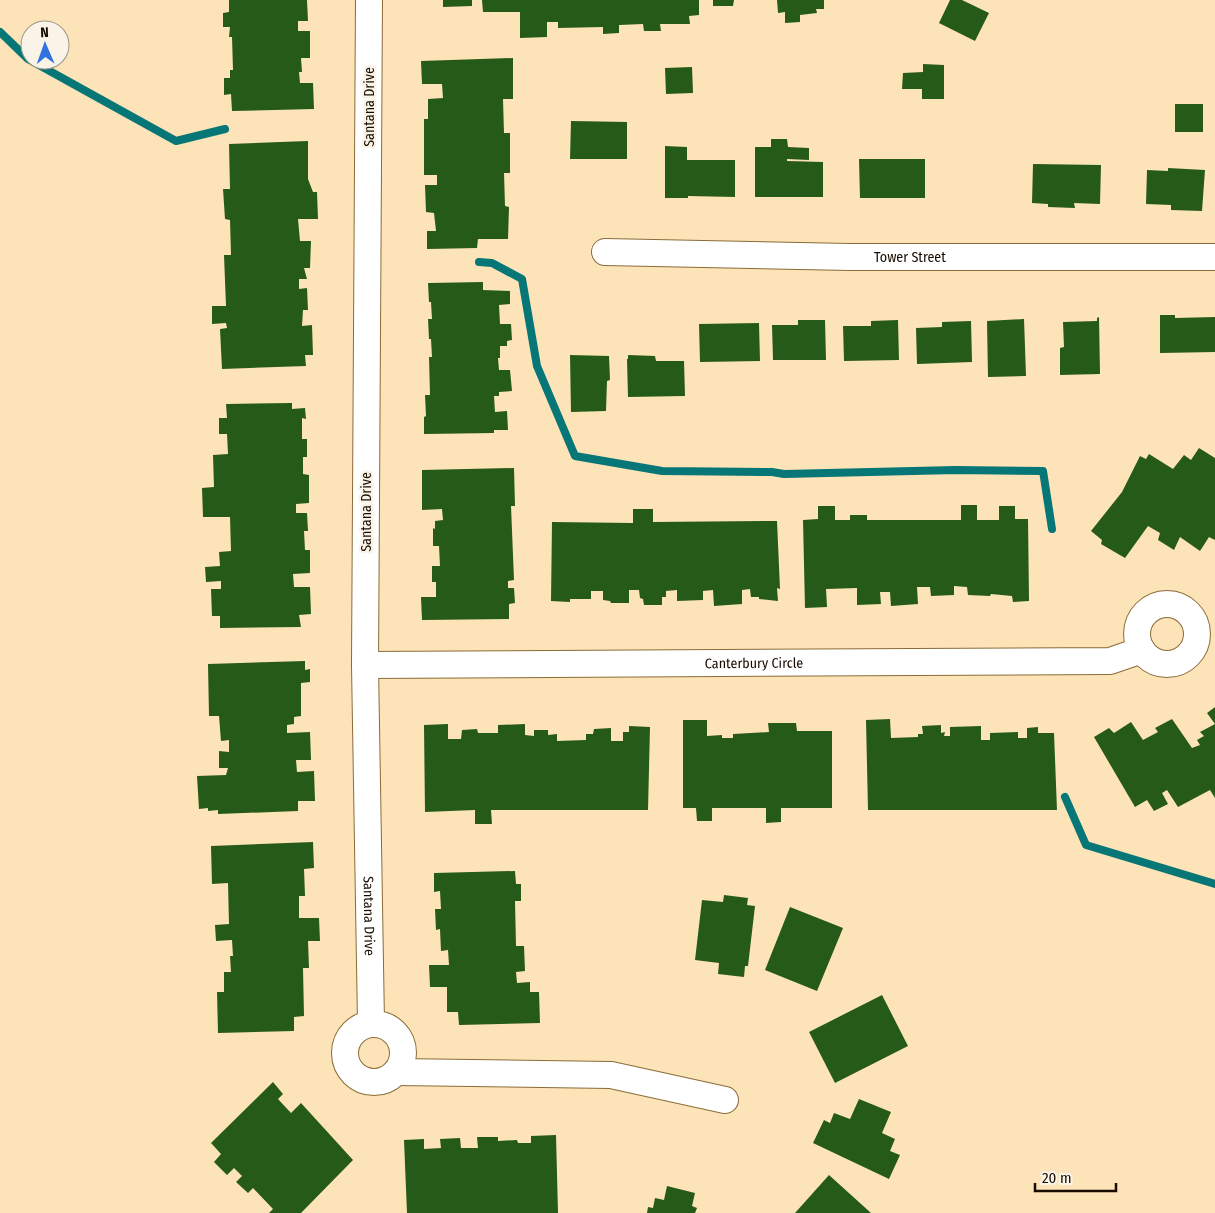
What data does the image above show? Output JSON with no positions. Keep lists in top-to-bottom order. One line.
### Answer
{"streets":{"street":["Santana Drive","Tower Street","Canterbury Circle"]},"crossings":[["Santana Drive","Canterbury Circle"]],"scale_bar":"20 m","north":"top"}
